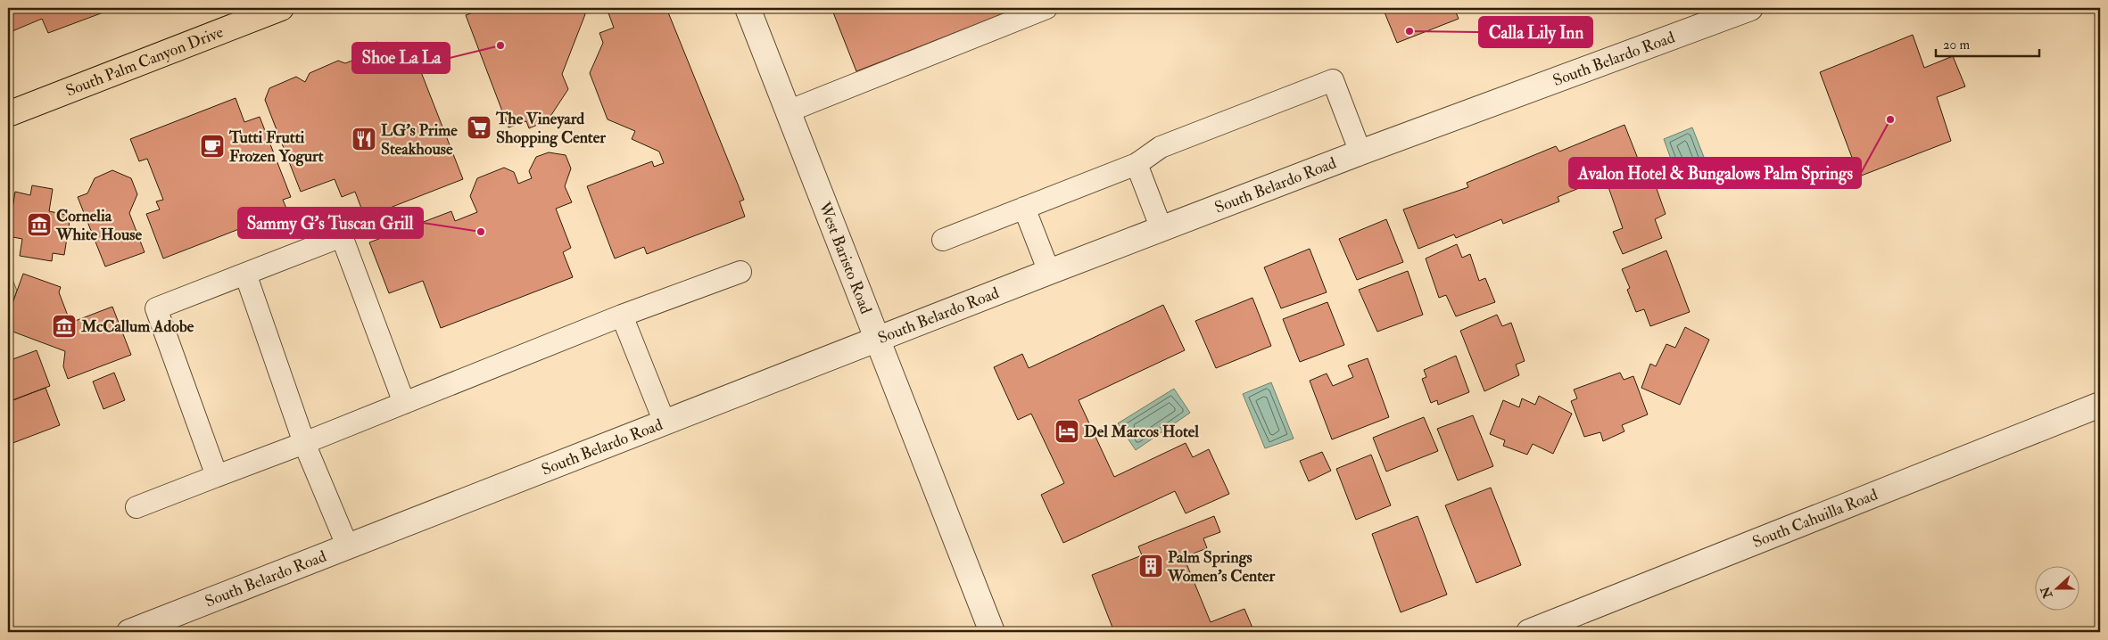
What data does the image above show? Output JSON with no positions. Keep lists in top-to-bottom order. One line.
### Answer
{"streets":{"main road":["South Palm Canyon Drive"],"street":["South Belardo Road","West Baristo Road","South Cahuilla Road"]},"crossings":[["South Belardo Road","West Baristo Road"]],"places":{"other":["Calla Lily Inn","Shoe La La","Avalon Hotel & Bungalows Palm Springs","Sammy G's Tuscan Grill"],"supermarket":["The Vineyard Shopping Center"],"restaurant":["LG's Prime Steakhouse"],"cafe":["Tutti Frutti Frozen Yogurt"],"museum":["Cornelia White House","McCallum Adobe"],"hotel":["Del Marcos Hotel"],"building":["Palm Springs Women's Center"]},"scale_bar":"20 m","north":"left"}
